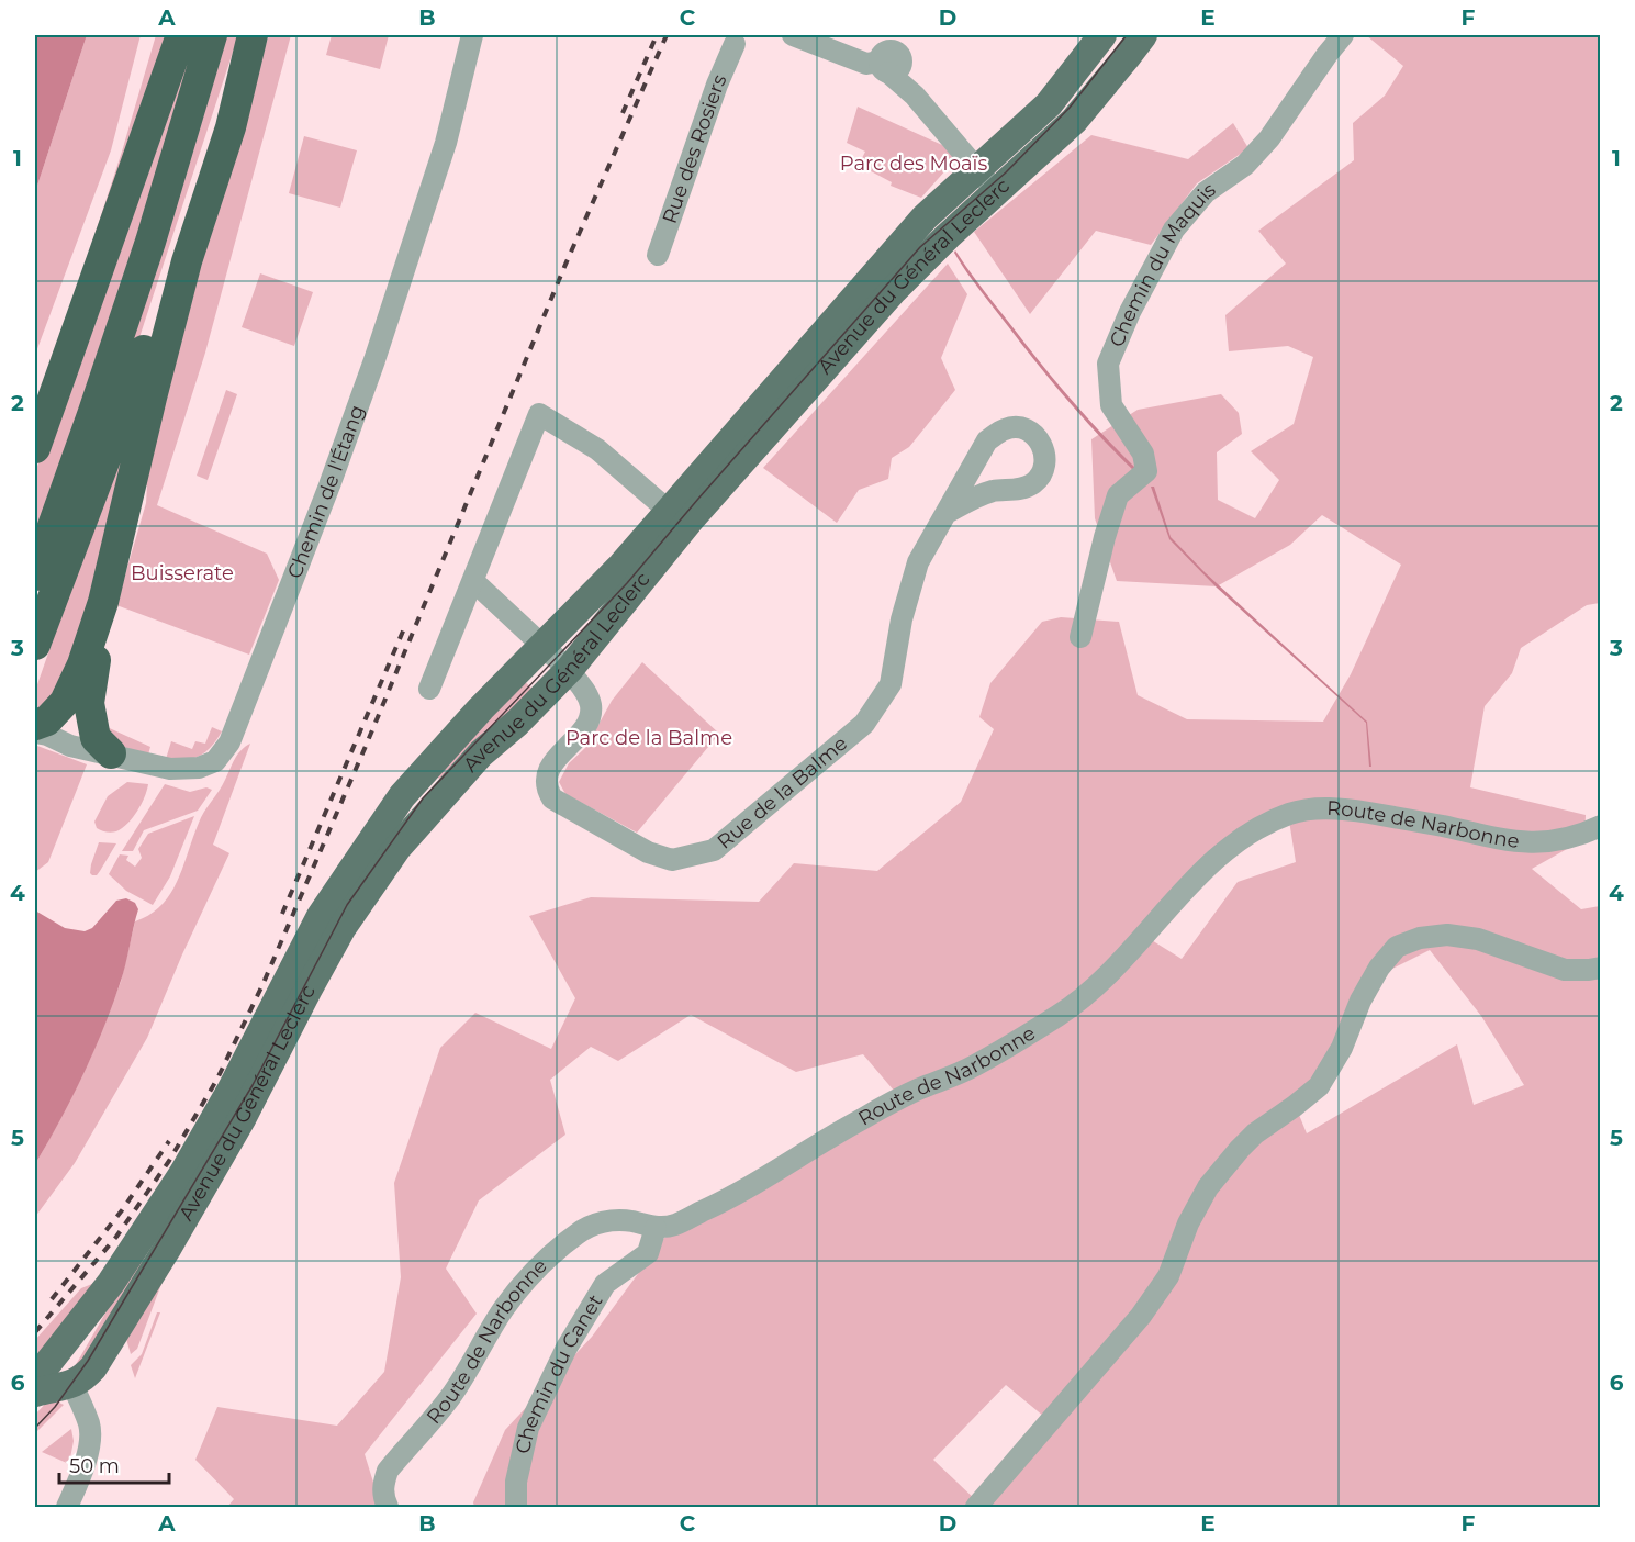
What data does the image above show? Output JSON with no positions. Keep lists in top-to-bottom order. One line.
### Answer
{"streets":{"main road":["Avenue du Général Leclerc"],"street":["Rue des Rosiers","Chemin du Maquis","Chemin de l'Étang","Rue de la Balme","Route de Narbonne","Chemin du Canet"]},"crossings":[["Avenue du Général Leclerc","Rue de la Balme"],["Route de Narbonne","Chemin du Canet"]],"parks":["Parc des Moaïs","Buisserate","Parc de la Balme"],"scale_bar":"50 m","grid":{"columns":["A","B","C","D","E","F"],"rows":["1","2","3","4","5","6"]}}
